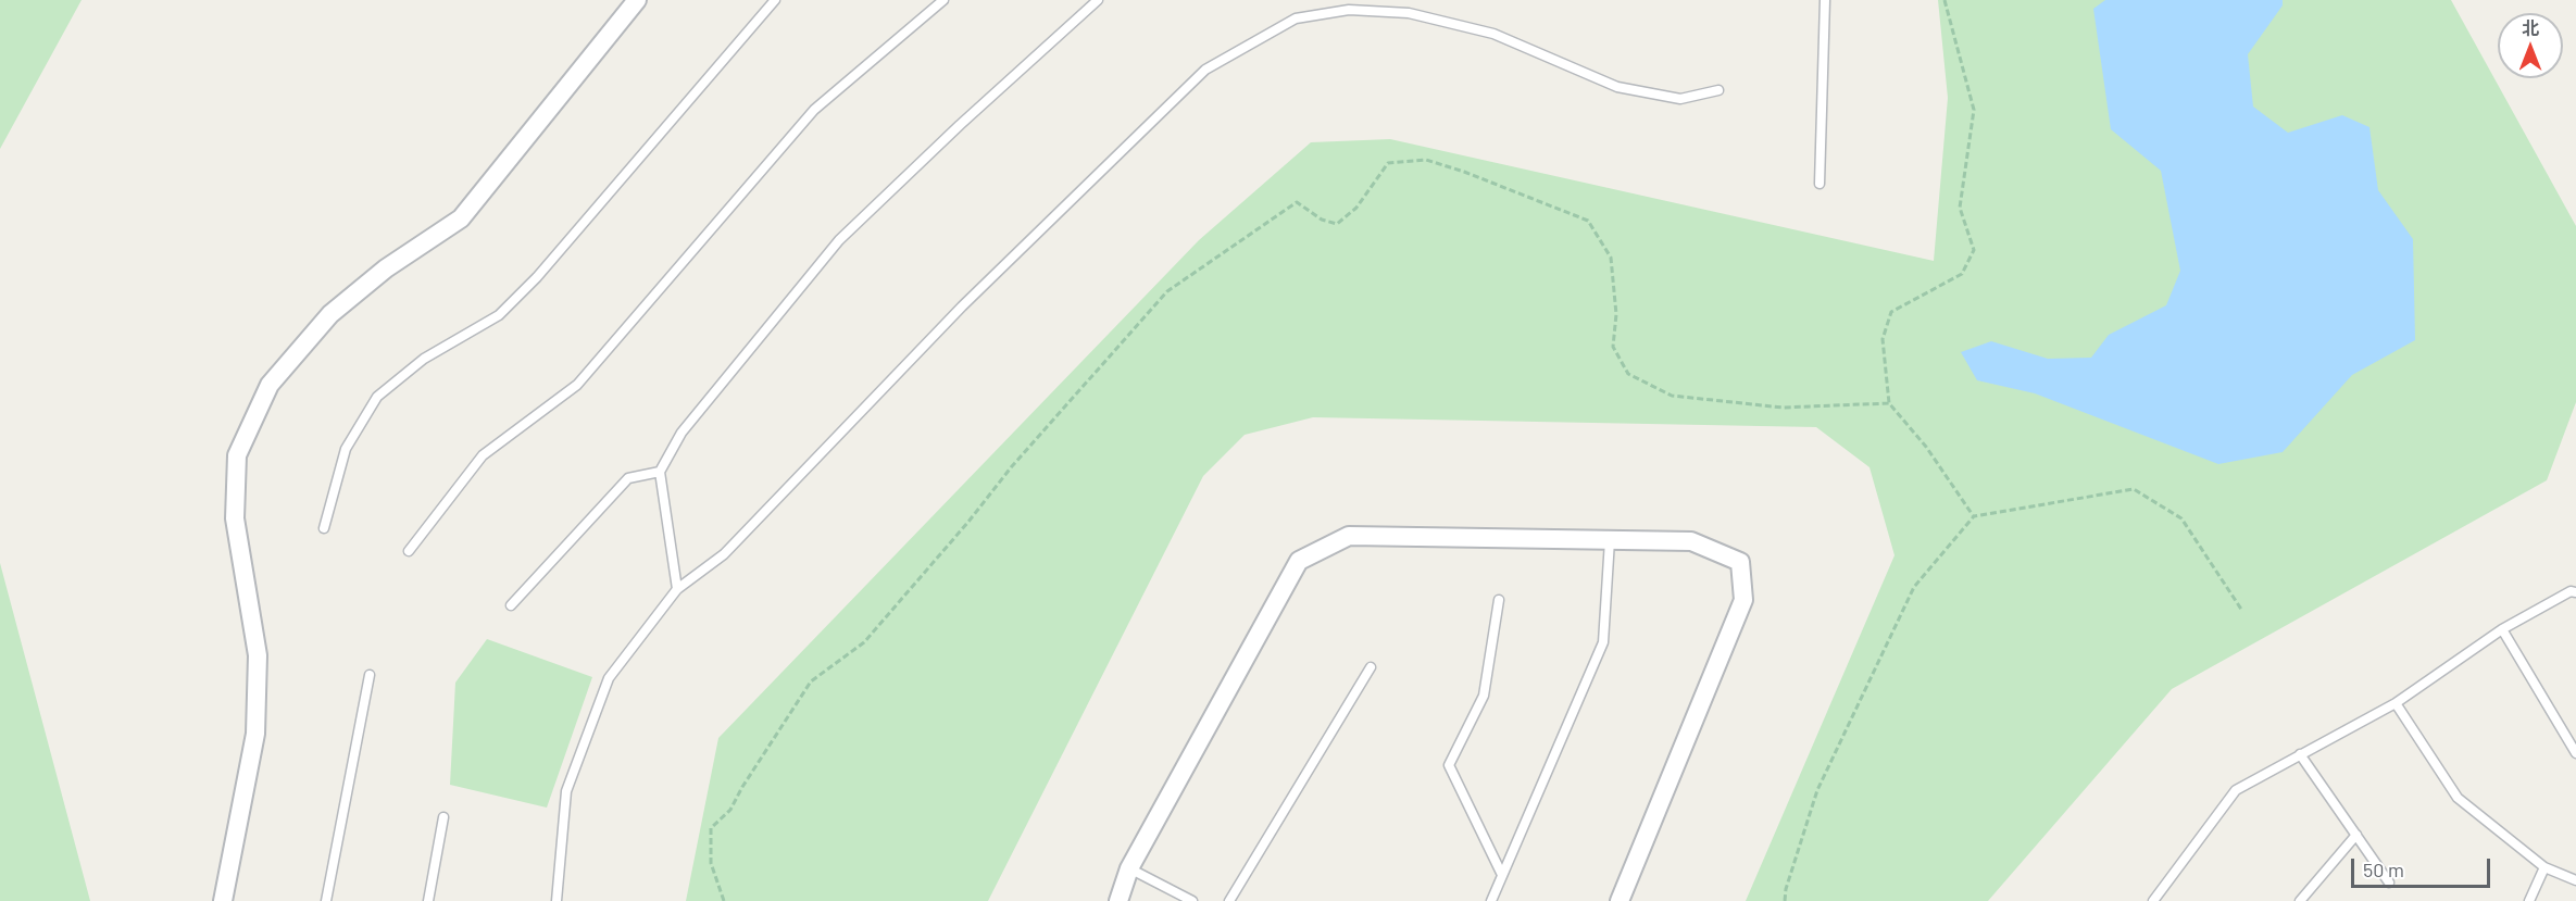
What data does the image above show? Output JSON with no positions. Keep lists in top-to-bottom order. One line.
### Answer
{"scale_bar":"50 m","north":"top"}
